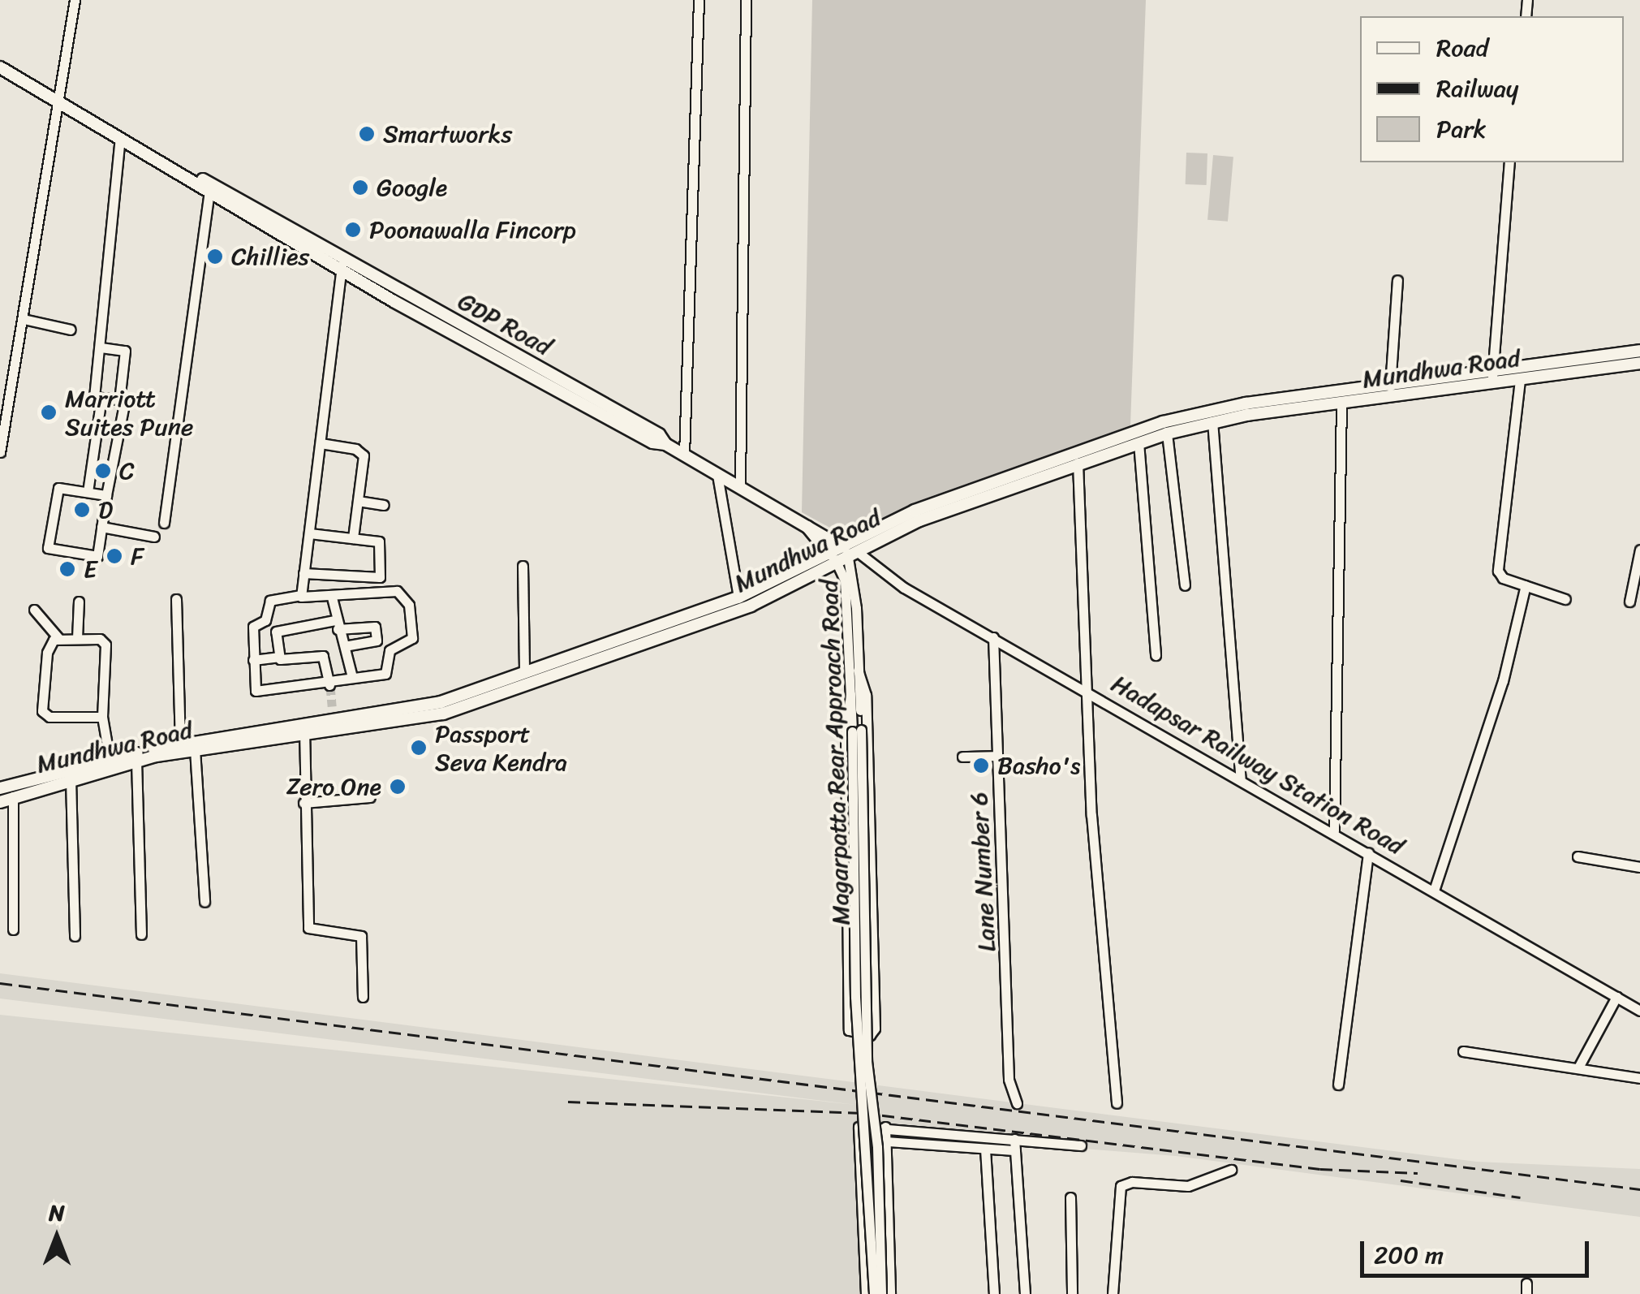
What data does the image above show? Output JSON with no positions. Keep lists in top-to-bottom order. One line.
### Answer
{"streets":{"main road":["GDP Road","Mundhwa Road","Magarpatta Rear Approach Road"],"street":["Hadapsar Railway Station Road","Lane Number 6"]},"crossings":[["GDP Road","Magarpatta Rear Approach Road"],["Mundhwa Road","Magarpatta Rear Approach Road"],["Mundhwa Road","Hadapsar Railway Station Road"],["Magarpatta Rear Approach Road","Hadapsar Railway Station Road"],["Hadapsar Railway Station Road","Lane Number 6"]],"places":["Smartworks","Google","Poonawalla Fincorp","Chillies","Marriott Suites Pune","C","D","F","E","Passport Seva Kendra","Basho's","Zero One"],"legend":["Road","Railway","Park"],"scale_bar":"200 m","north":"top"}
